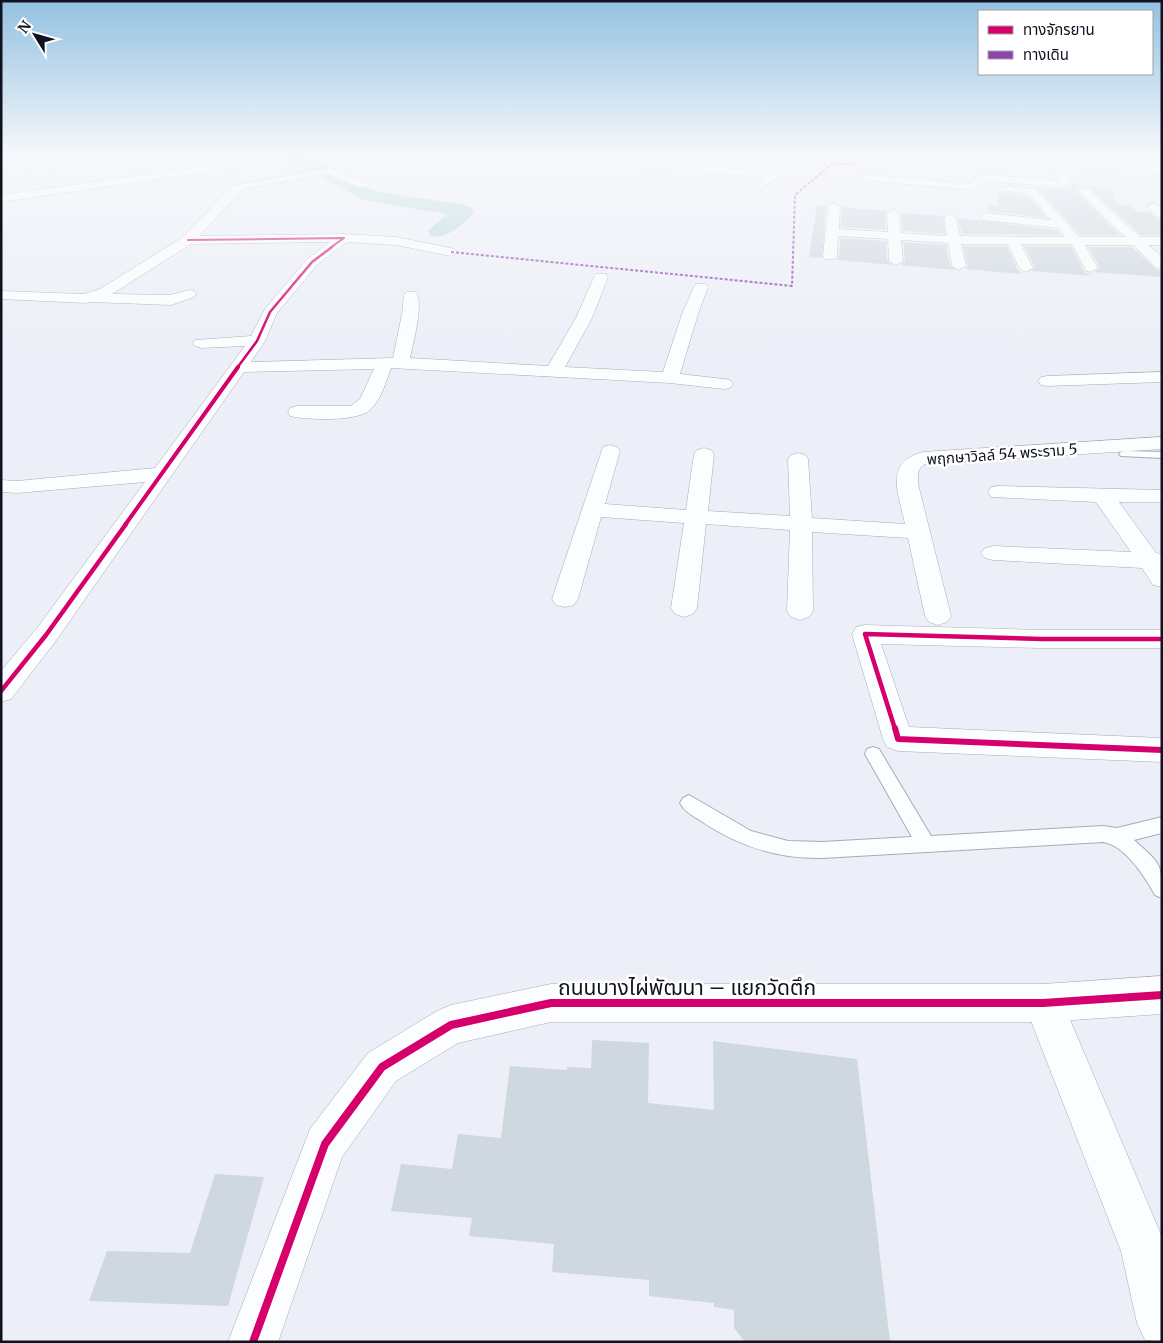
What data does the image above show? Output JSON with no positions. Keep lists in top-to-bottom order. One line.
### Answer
{"streets":{"street":["พฤกษาวิลล์ 54 พระราม 5","ถนนบางไผ่พัฒนา – แยกวัดตึก"]},"legend":["ทางจักรยาน","ทางเดิน"],"north":"top left"}
